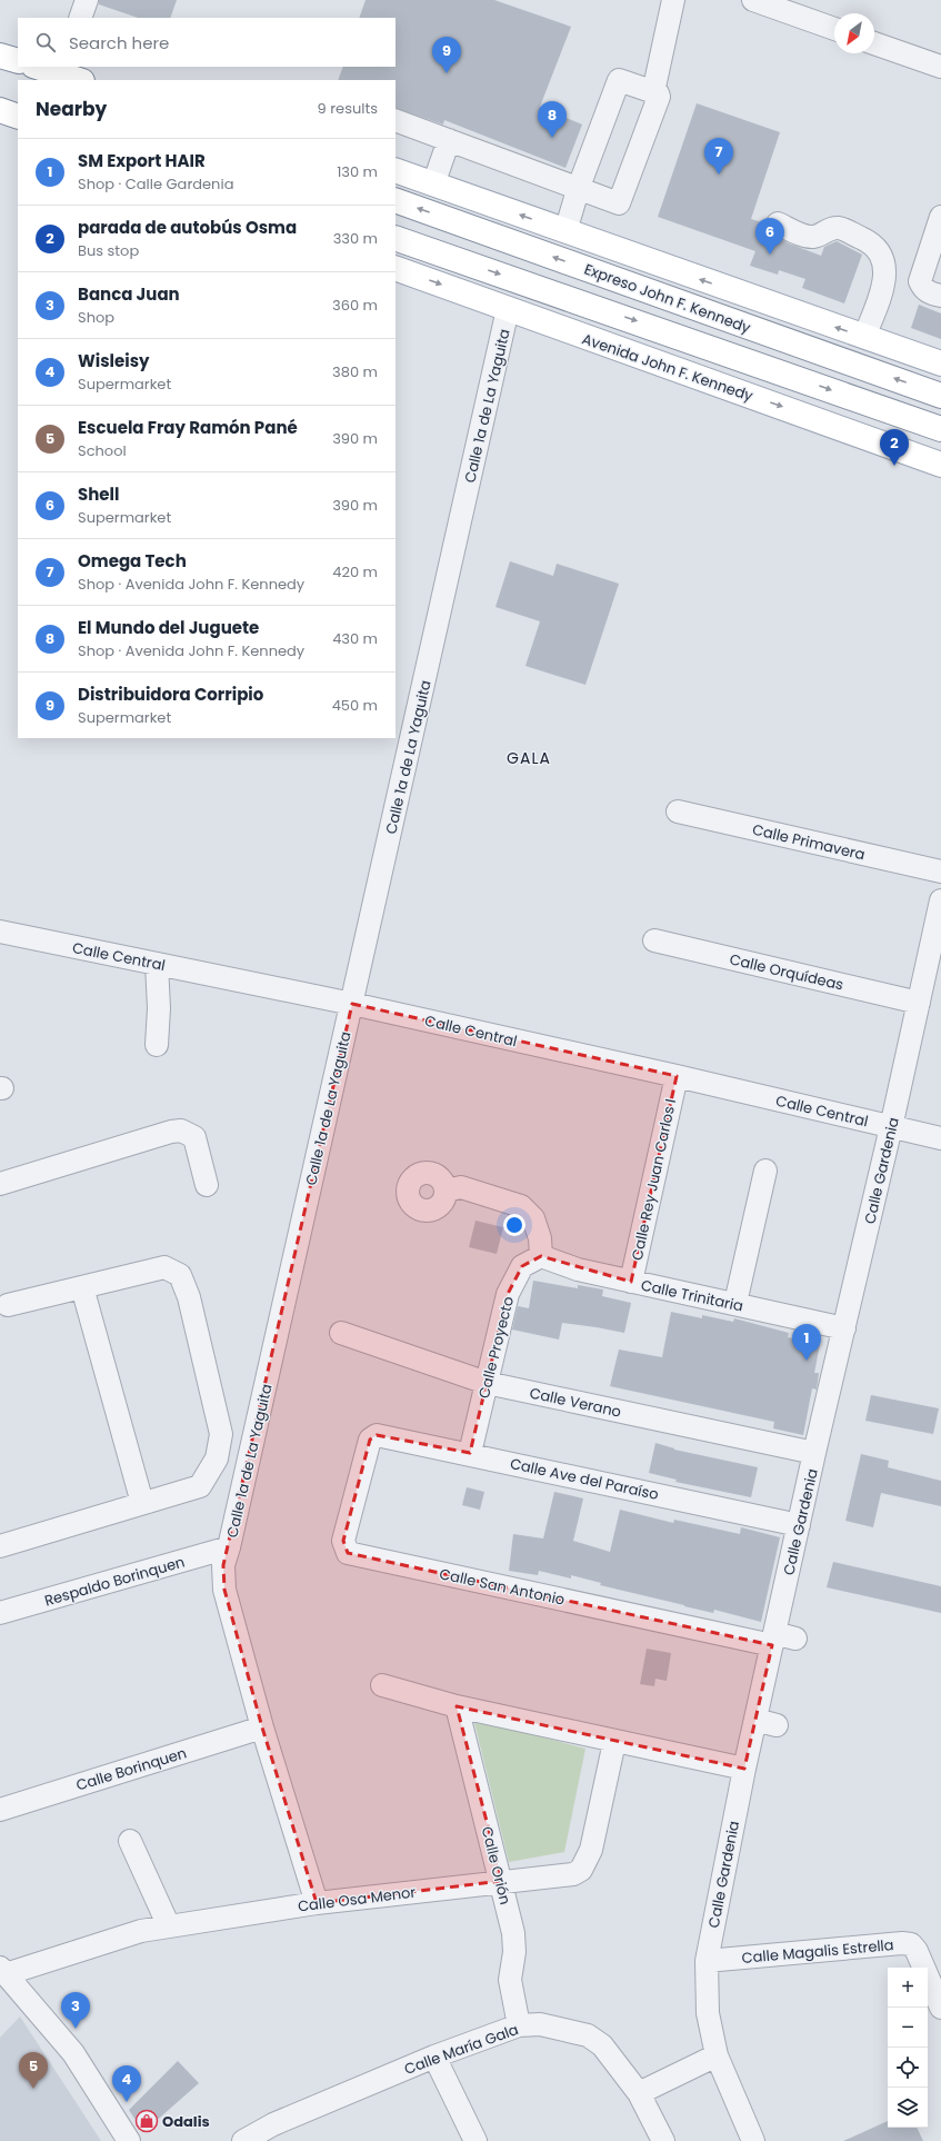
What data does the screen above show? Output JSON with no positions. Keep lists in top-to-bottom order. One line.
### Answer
{"streets":{"main road":["Expreso John F. Kennedy","Avenida John F. Kennedy"],"street":["Calle 1a de La Yaguita","Calle Primavera","Calle Central","Calle Orquídeas","Calle Gardenia","Calle Rey Juan Carlos I","Calle Trinitaria","Calle Proyecto","Calle Verano","Calle Ave del Paraíso","Respaldo Borinquen","Calle San Antonio","Calle Borinquen","Calle Orión","Calle Osa Menor","Calle Magalis Estrella","Calle María Gala"]},"crossings":[["Avenida John F. Kennedy","Calle 1a de La Yaguita"],["Calle 1a de La Yaguita","Calle Central"],["Calle 1a de La Yaguita","Respaldo Borinquen"],["Calle 1a de La Yaguita","Calle Borinquen"],["Calle 1a de La Yaguita","Calle Osa Menor"],["Calle Central","Calle Gardenia"],["Calle Central","Calle Rey Juan Carlos I"],["Calle Orquídeas","Calle Gardenia"],["Calle Gardenia","Calle Trinitaria"],["Calle Gardenia","Calle Verano"],["Calle Gardenia","Calle Ave del Paraíso"],["Calle Gardenia","Calle San Antonio"],["Calle Gardenia","Calle Magalis Estrella"],["Calle Rey Juan Carlos I","Calle Trinitaria"],["Calle Trinitaria","Calle Proyecto"],["Calle Proyecto","Calle Verano"],["Calle Proyecto","Calle Ave del Paraíso"],["Calle Ave del Paraíso","Calle San Antonio"],["Calle Orión","Calle Osa Menor"],["Calle Orión","Calle María Gala"]],"districts":["GALA"],"places":{"shop":["Odalis"]},"north":"bottom left","page":{"search":"Search here","pins":["9","8","7","6","2","1","3","5","4"],"heading":["Nearby","9 results"],"list":[{"mark":"1","name":"SM Export HAIR","note":"Shop · Calle Gardenia","value":"130 m"},{"mark":"2","name":"parada de autobús Osma","note":"Bus stop","value":"330 m"},{"mark":"3","name":"Banca Juan","note":"Shop","value":"360 m"},{"mark":"4","name":"Wisleisy","note":"Supermarket","value":"380 m"},{"mark":"5","name":"Escuela Fray Ramón Pané","note":"School","value":"390 m"},{"mark":"6","name":"Shell","note":"Supermarket","value":"390 m"},{"mark":"7","name":"Omega Tech","note":"Shop · Avenida John F. Kennedy","value":"420 m"},{"mark":"8","name":"El Mundo del Juguete","note":"Shop · Avenida John F. Kennedy","value":"430 m"},{"mark":"9","name":"Distribuidora Corripio","note":"Supermarket","value":"450 m"}],"map_buttons":["+","−"]}}
